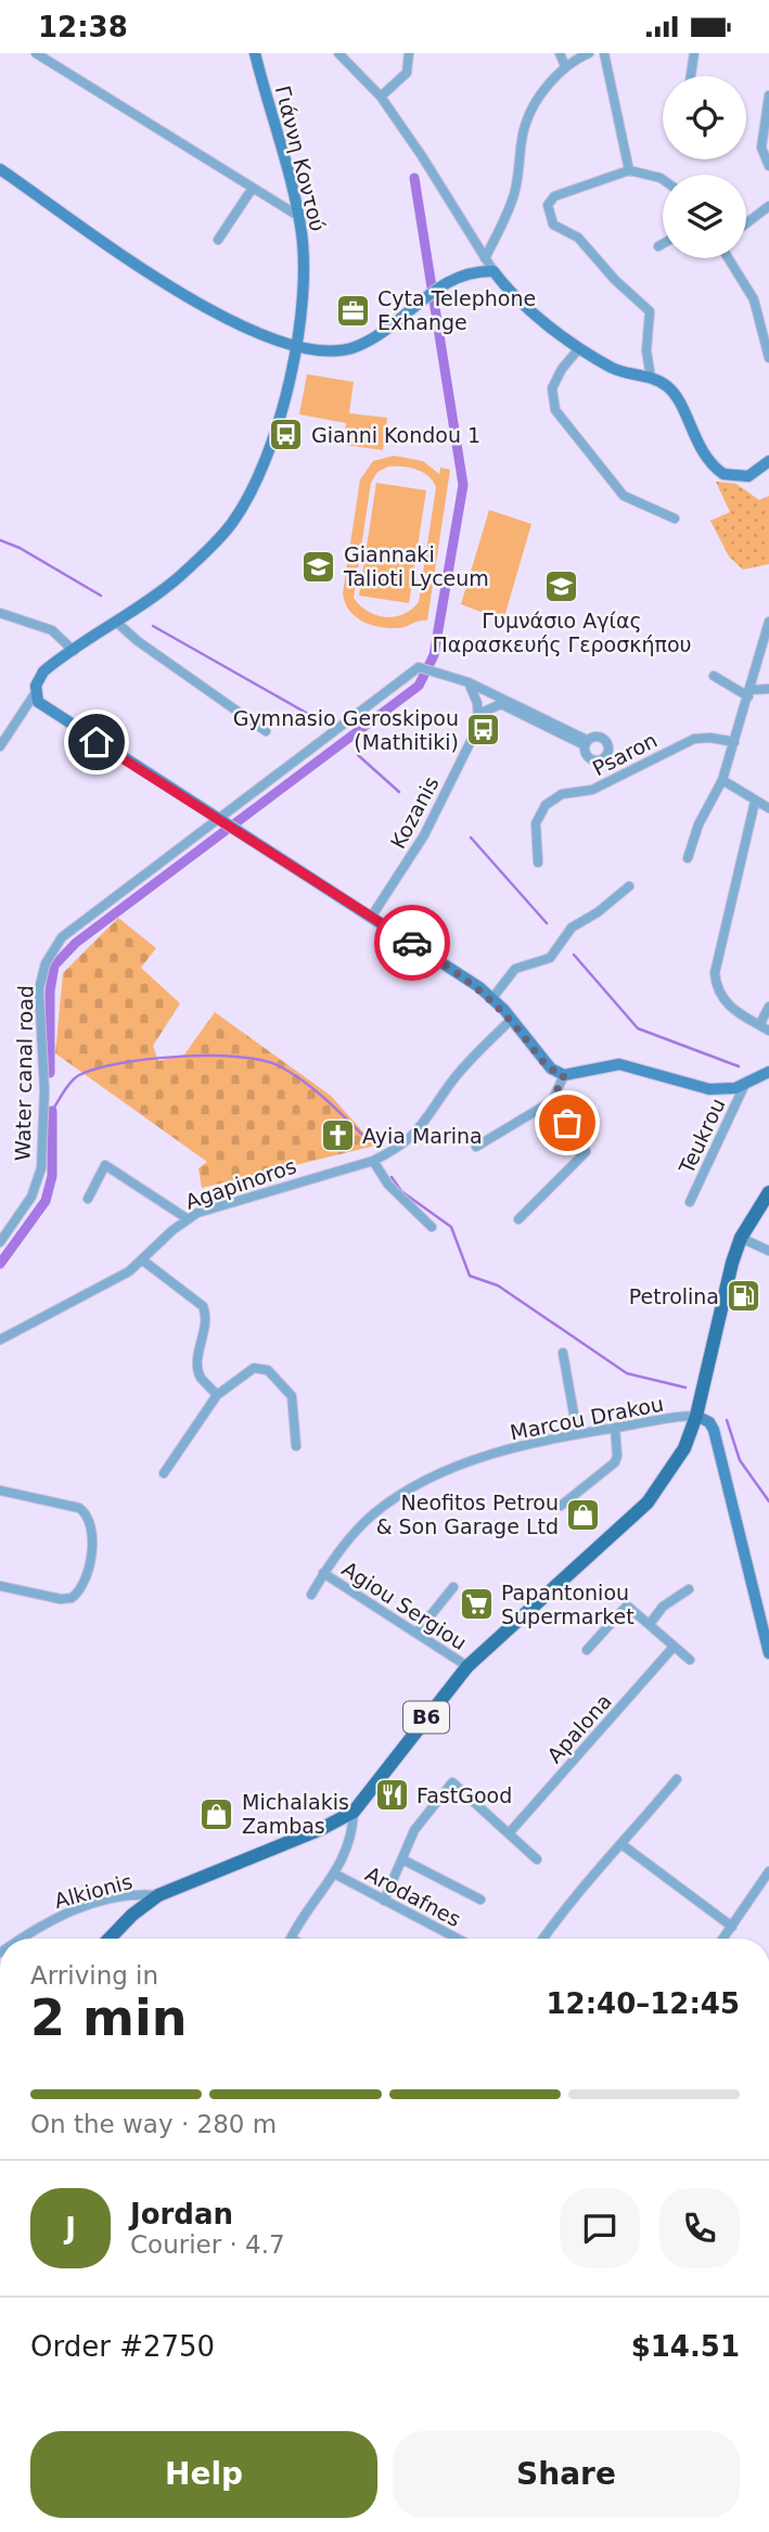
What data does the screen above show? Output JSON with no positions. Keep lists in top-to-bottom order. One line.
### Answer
{"streets":{"main road":["B6"],"street":["Γιάννη Κοντού","Psaron","Kozanis","Water canal road","Teukrou","Agapinoros","Marcou Drakou","Agiou Sergiou","Apalona","Alkionis","Arodafnes"]},"crossings":[["Marcou Drakou","Agiou Sergiou"],["Marcou Drakou","B6"],["Agiou Sergiou","B6"],["B6","Alkionis"]],"places":{"office":["Cyta Telephone Exhange"],"bus stop":["Gianni Kondou 1","Gymnasio Geroskipou (Mathitiki)"],"school or university":["Giannaki Talioti Lyceum","Γυμνάσιο Αγίας Παρασκευής Γεροσκήπου"],"church":["Ayia Marina"],"fuel station":["Petrolina"],"shop":["Neofitos Petrou & Son Garage Ltd","Michalakis Zambas"],"supermarket":["Papantoniou Supermarket"],"restaurant":["FastGood"]},"page":{"status":"12:38","heading":["2 min","Arriving in","12:40–12:45"],"panel":["Jordan","Courier · 4.7","Order #2750","$14.51"],"bar":"On the way · 280 m","round":"J","buttons":["Help","Share"]}}
